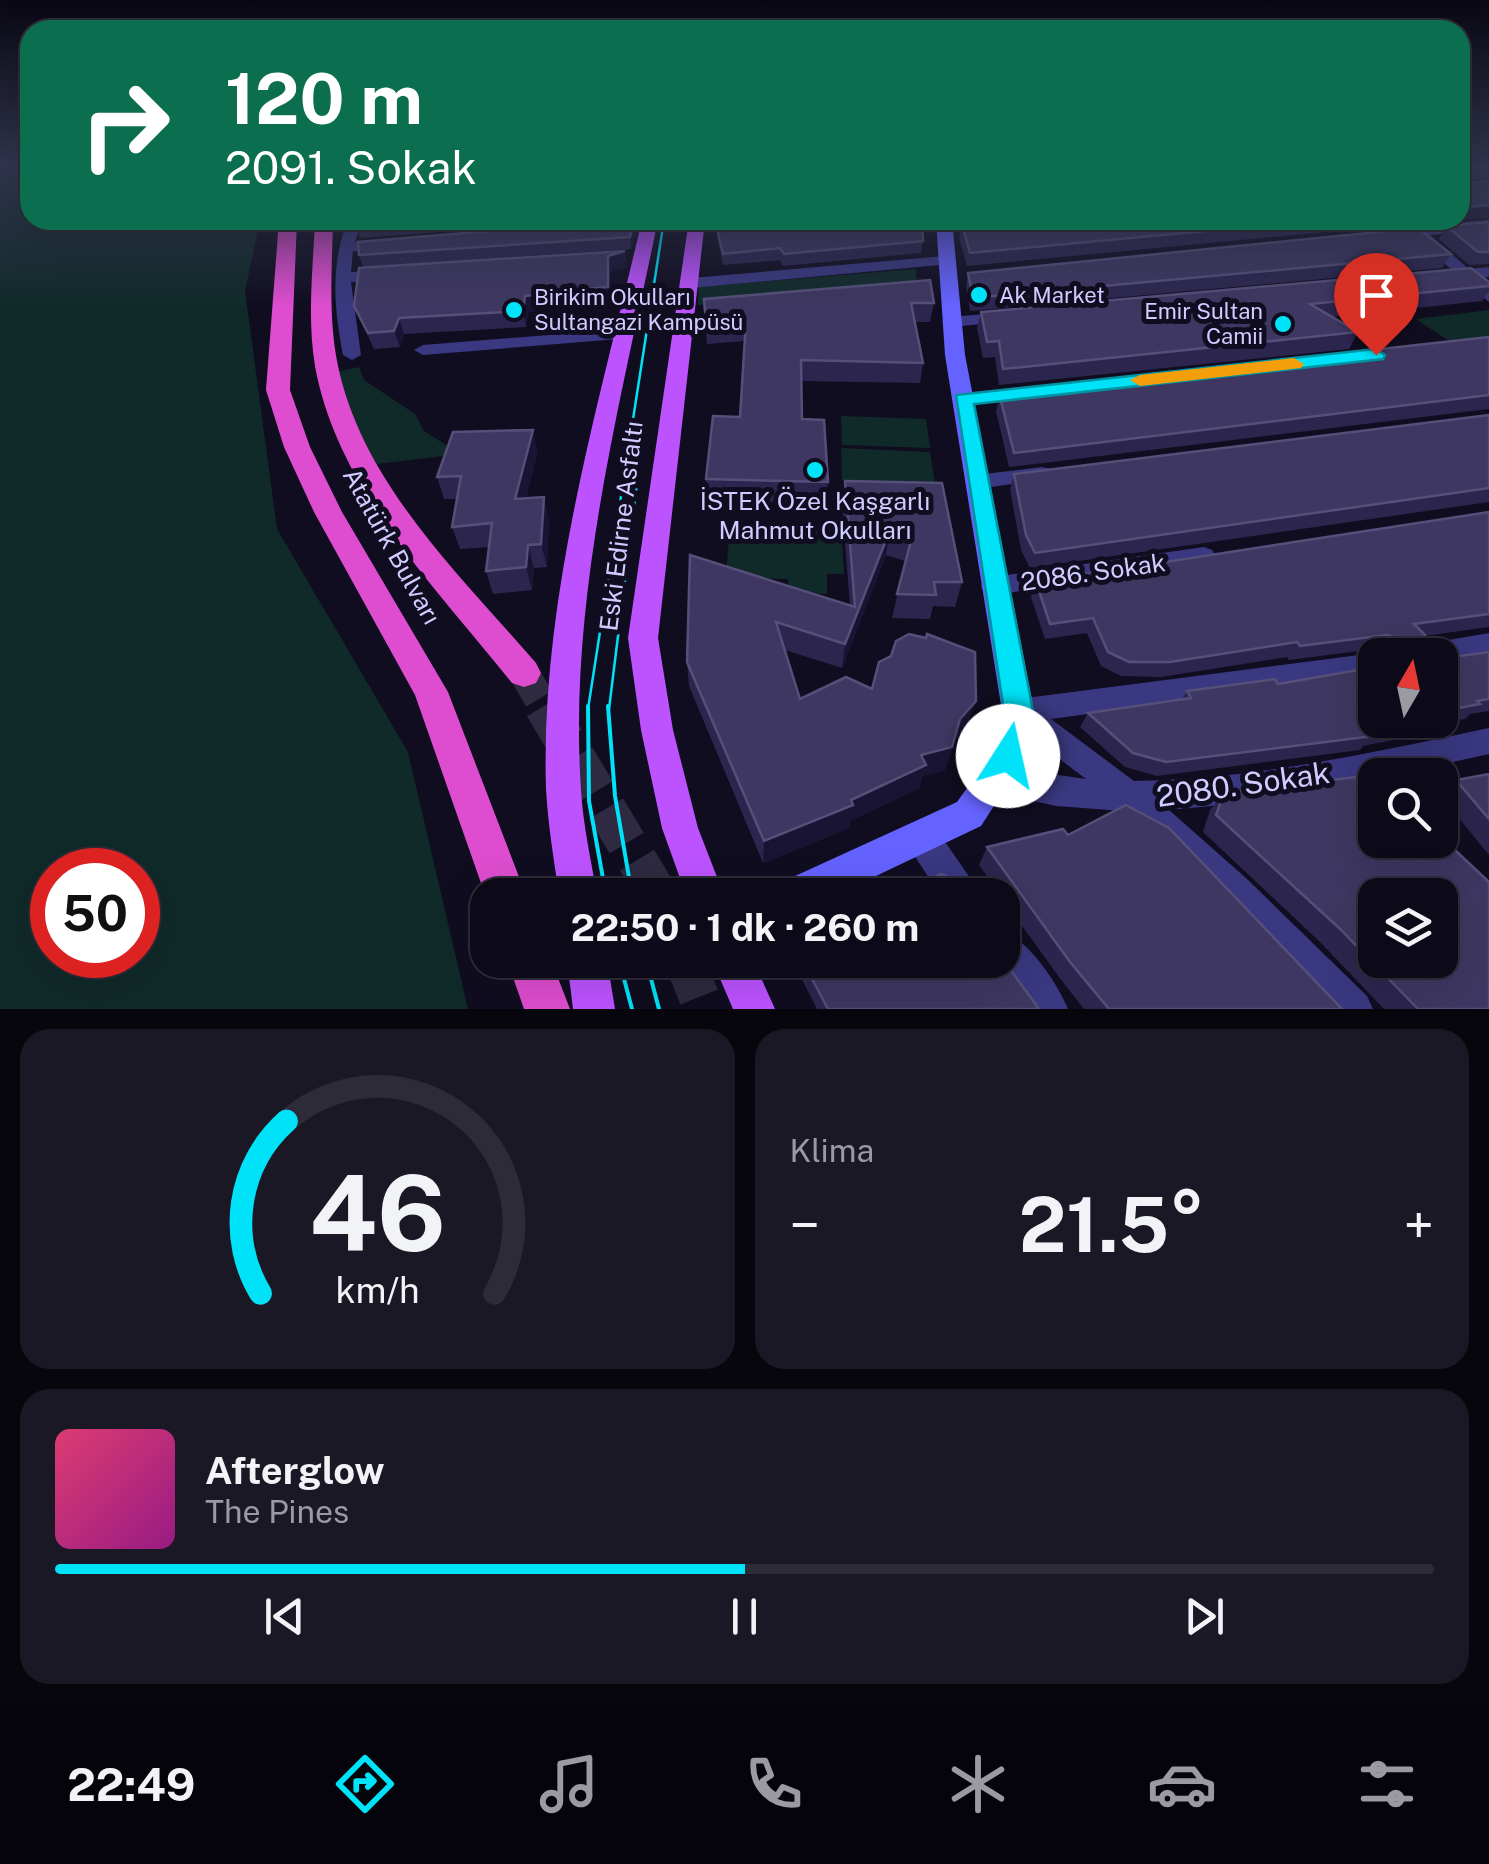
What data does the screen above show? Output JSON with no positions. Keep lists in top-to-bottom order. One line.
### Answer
{"streets":{"highway":["Atatürk Bulvarı"],"main road":["Eski Edirne Asfaltı"],"street":["2086. Sokak","2080. Sokak"]},"places":["Ak Market","Birikim Okulları Sultangazi Kampüsü","Emir Sultan Camii","İSTEK Özel Kaşgarlı Mahmut Okulları"],"north":"top","page":{"turn":["120 m","2091. Sokak"],"limit":"50","trip":"22:50 · 1 dk · 260 m","tile":"Klima","heat":["−","21.5°","+"],"song":["Afterglow","The Pines"],"tabs":"22:49","gauge":["46","km/h"]}}
